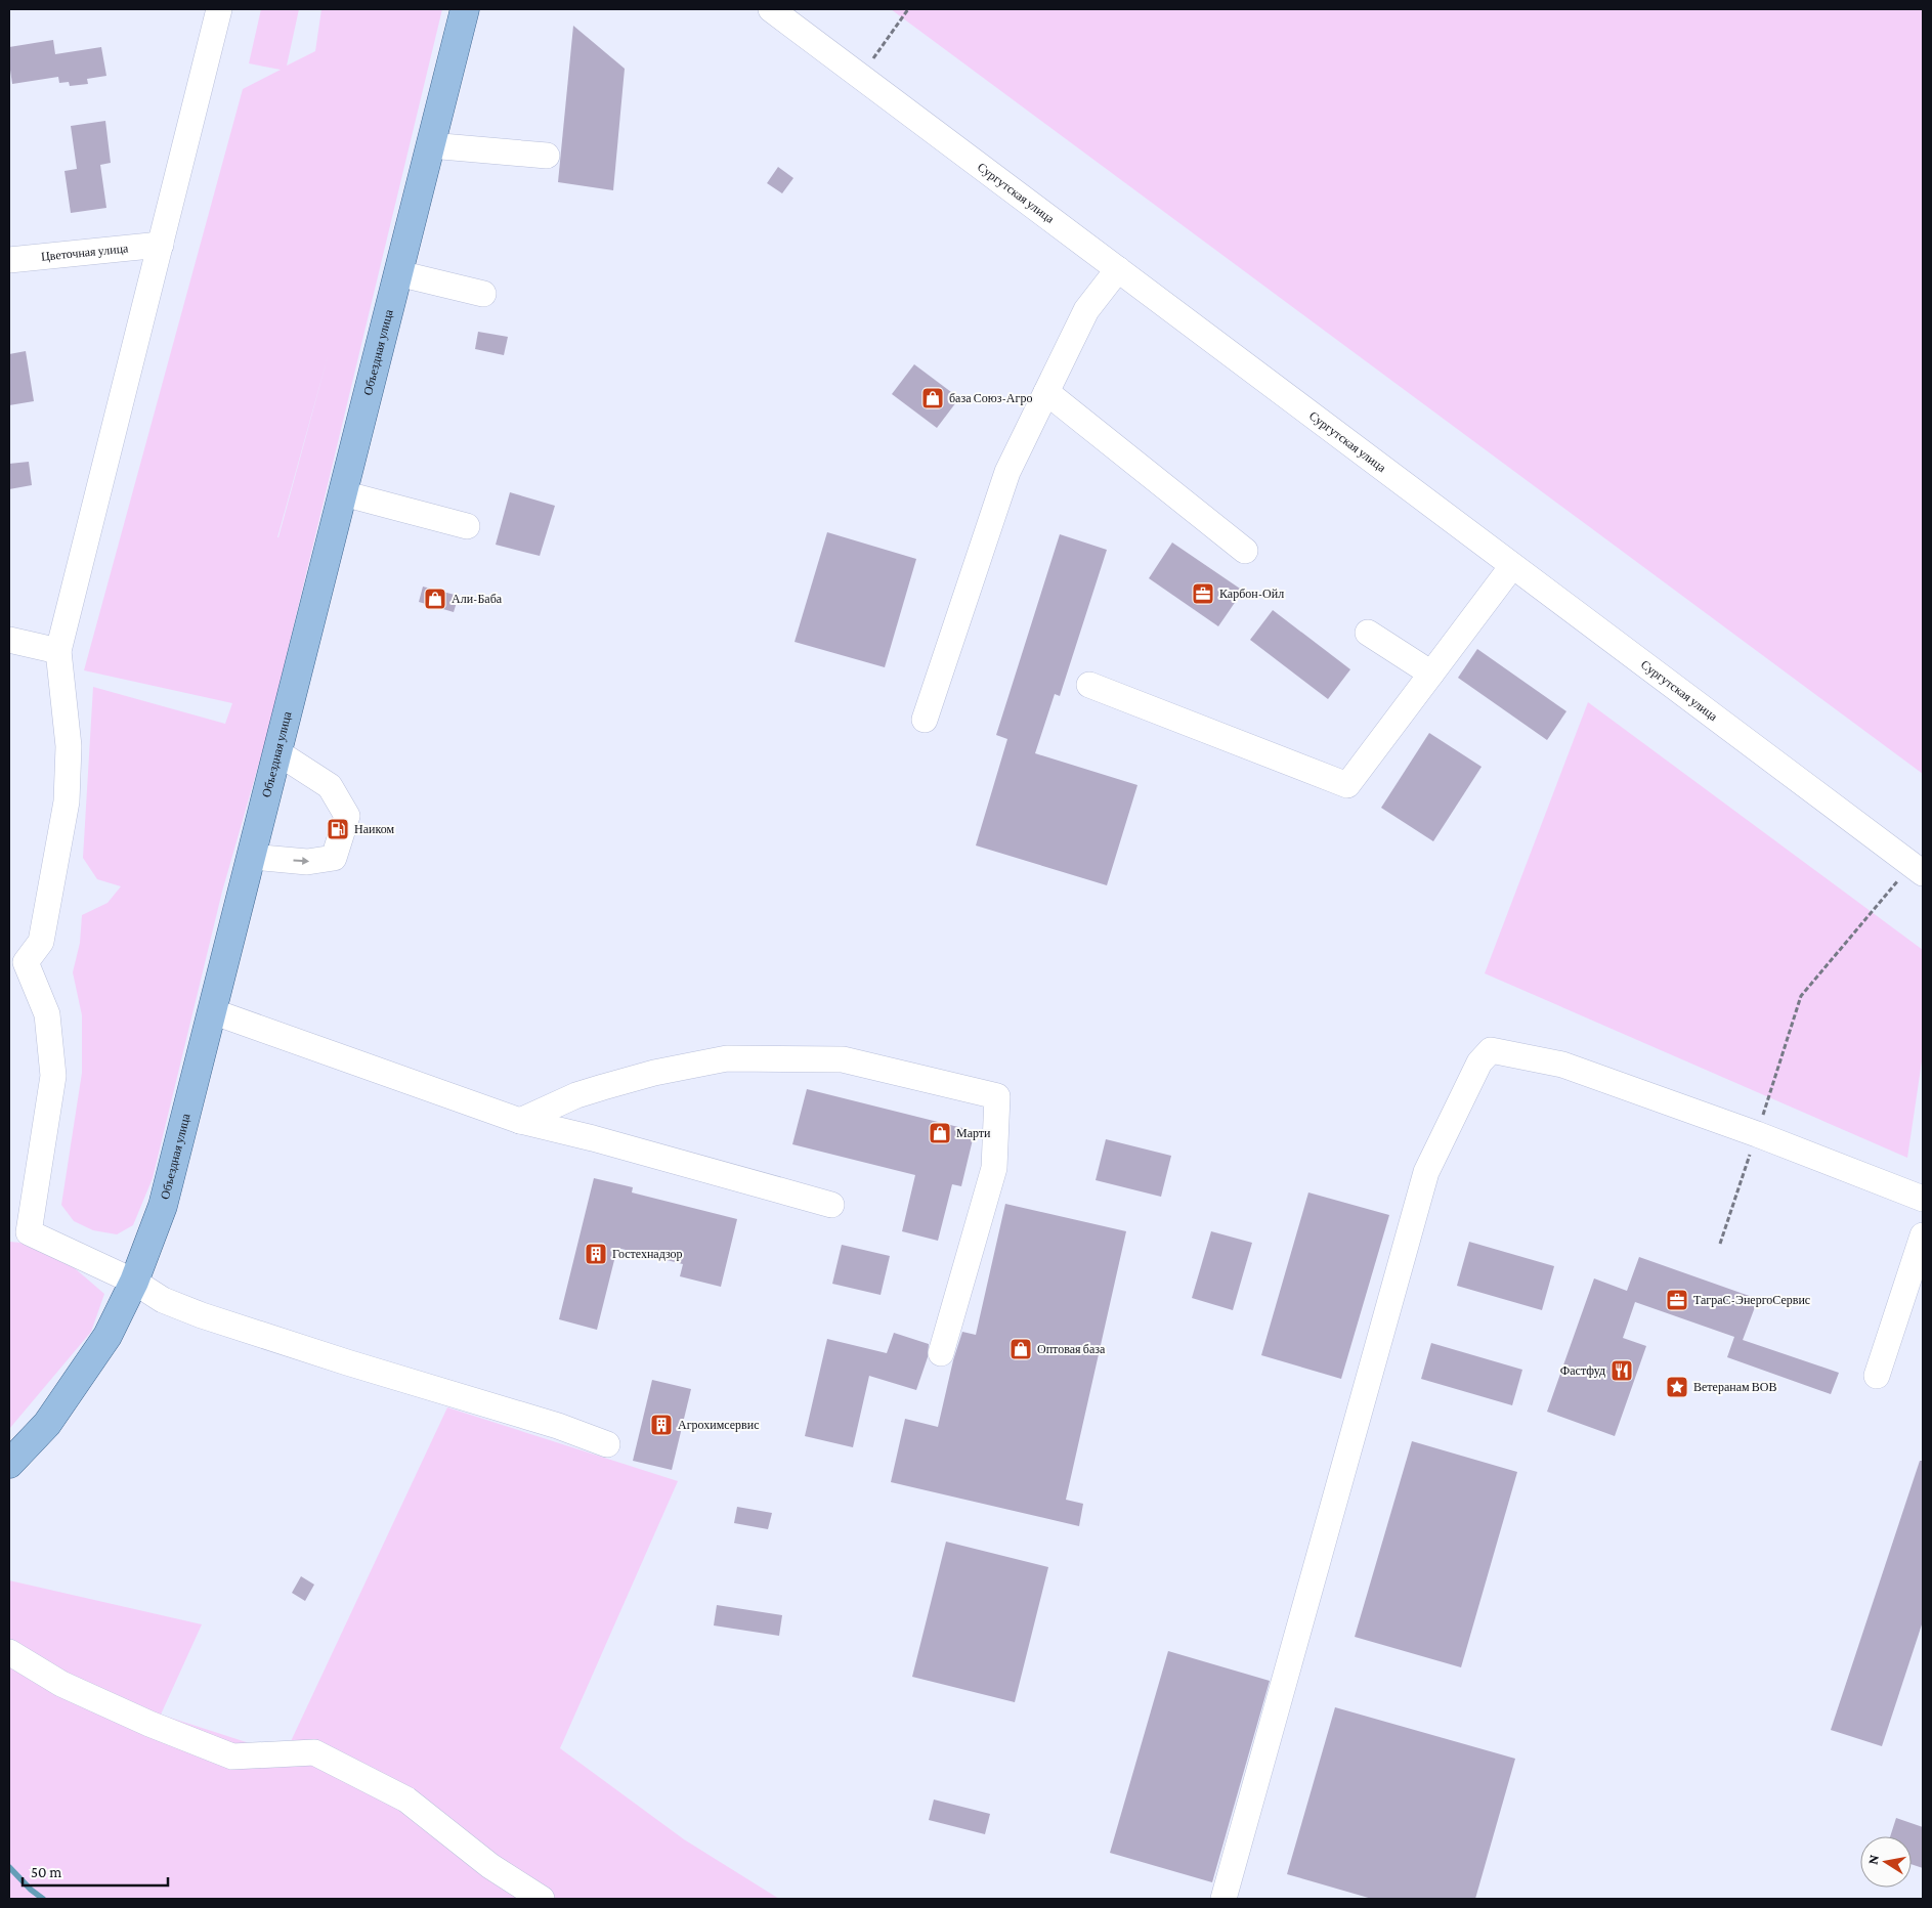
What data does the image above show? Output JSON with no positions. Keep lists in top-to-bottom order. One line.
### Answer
{"streets":{"main road":["Объездная улица"],"street":["Сургутская улица","Цветочная улица"]},"places":{"shop":["база Союз-Агро","Али-Баба","Марти","Оптовая база"],"office":["Карбон-Ойл","ТаграС-ЭнергоСервис"],"fuel station":["Наиком"],"building":["Гостехнадзор","Агрохимсервис"],"restaurant":["Фастфуд"],"place":["Ветеранам ВОВ"]},"scale_bar":"50 m","north":"left"}
